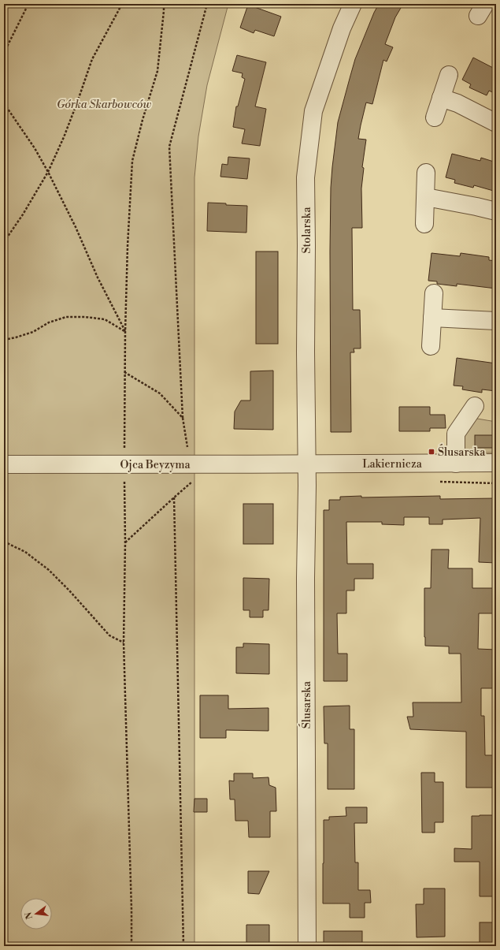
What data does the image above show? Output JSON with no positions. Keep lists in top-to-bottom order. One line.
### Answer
{"streets":{"street":["Stolarska","Lakiernicza","Ojca Beyzyma","Ślusarska"]},"crossings":[["Stolarska","Lakiernicza"],["Stolarska","Ojca Beyzyma"],["Stolarska","Ślusarska"],["Lakiernicza","Ojca Beyzyma"],["Lakiernicza","Ślusarska"],["Ojca Beyzyma","Ślusarska"]],"parks":["Górka Skarbowców"],"places":{"transit":["Ślusarska"]},"north":"left"}
